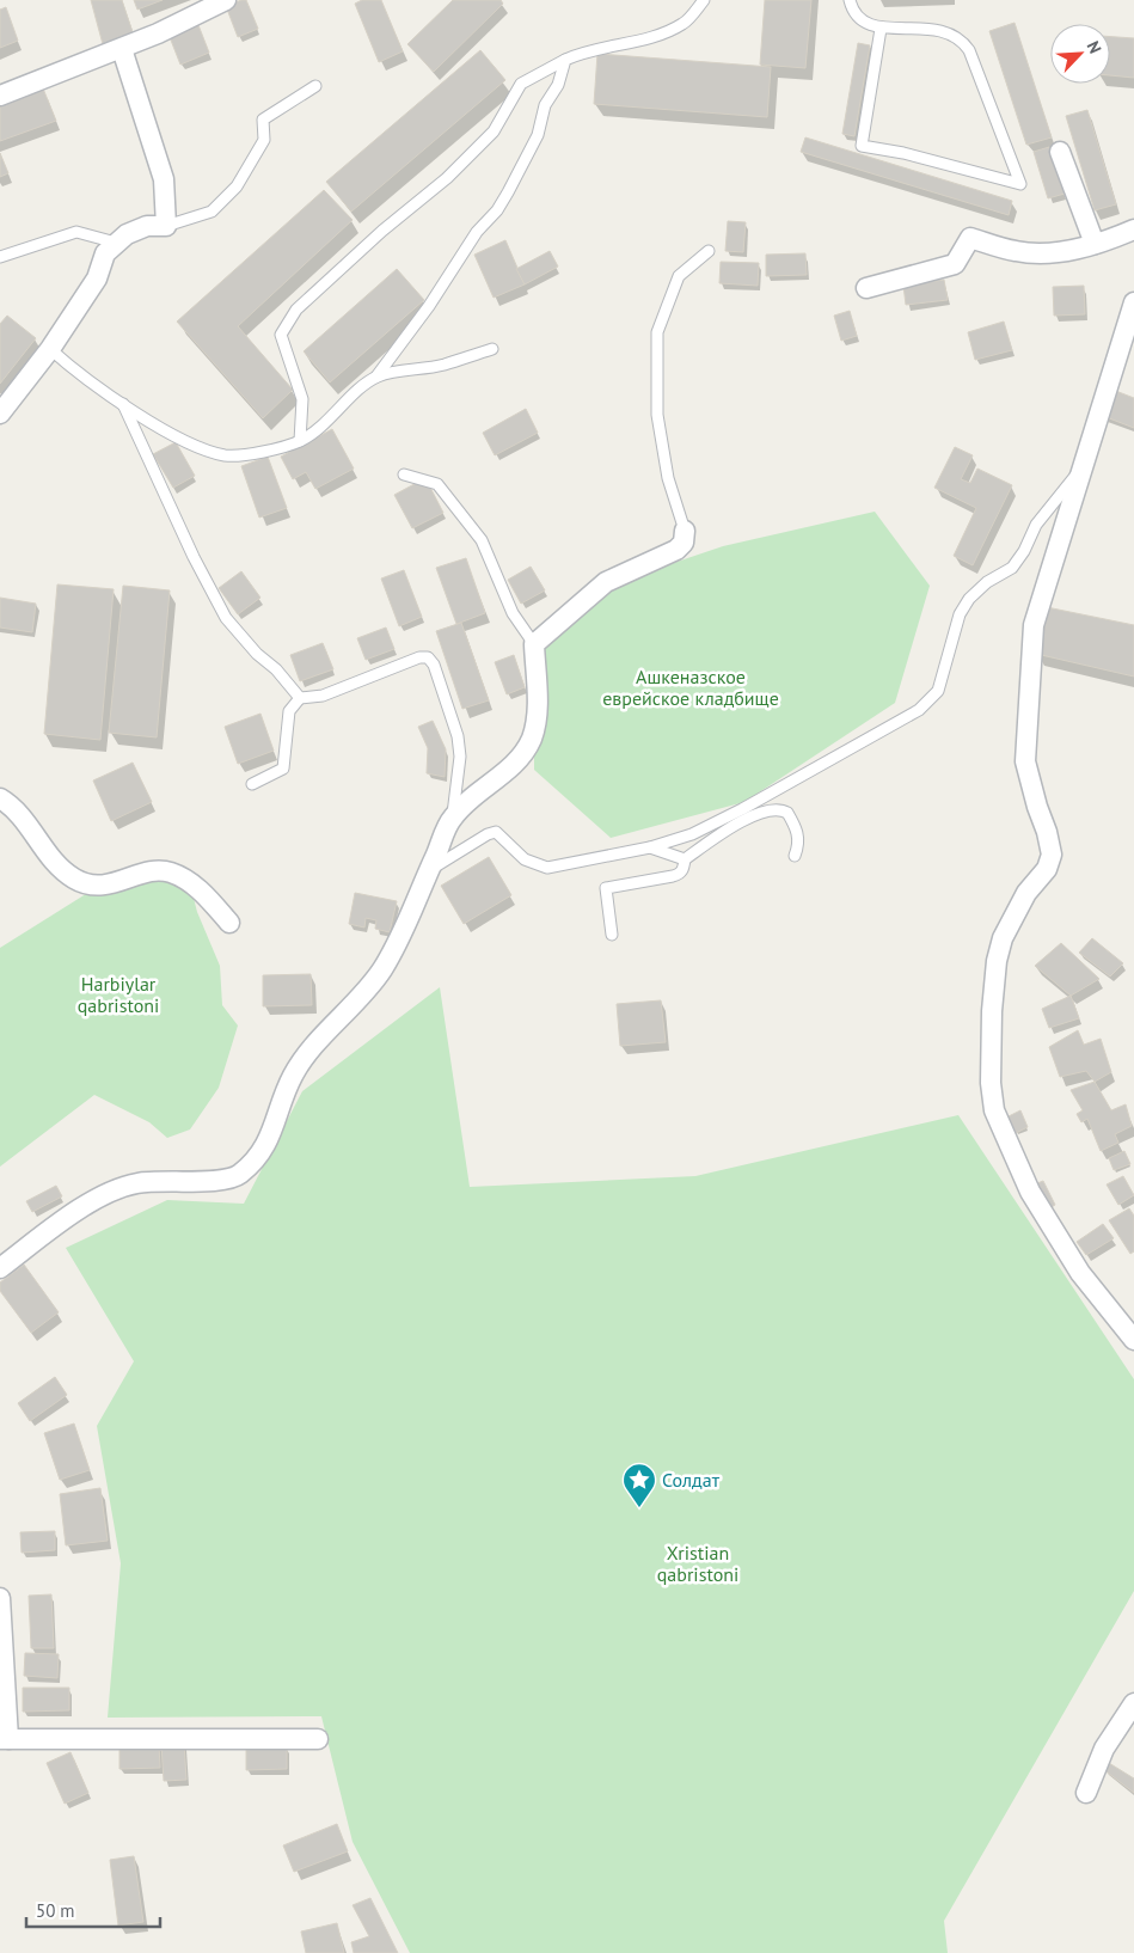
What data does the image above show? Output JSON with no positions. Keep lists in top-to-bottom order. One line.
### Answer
{"parks":["Ашкеназское еврейское кладбище","Harbiylar qabristoni","Xristian qabristoni"],"places":{"place":["Солдат"]},"scale_bar":"50 m","north":"top right"}
